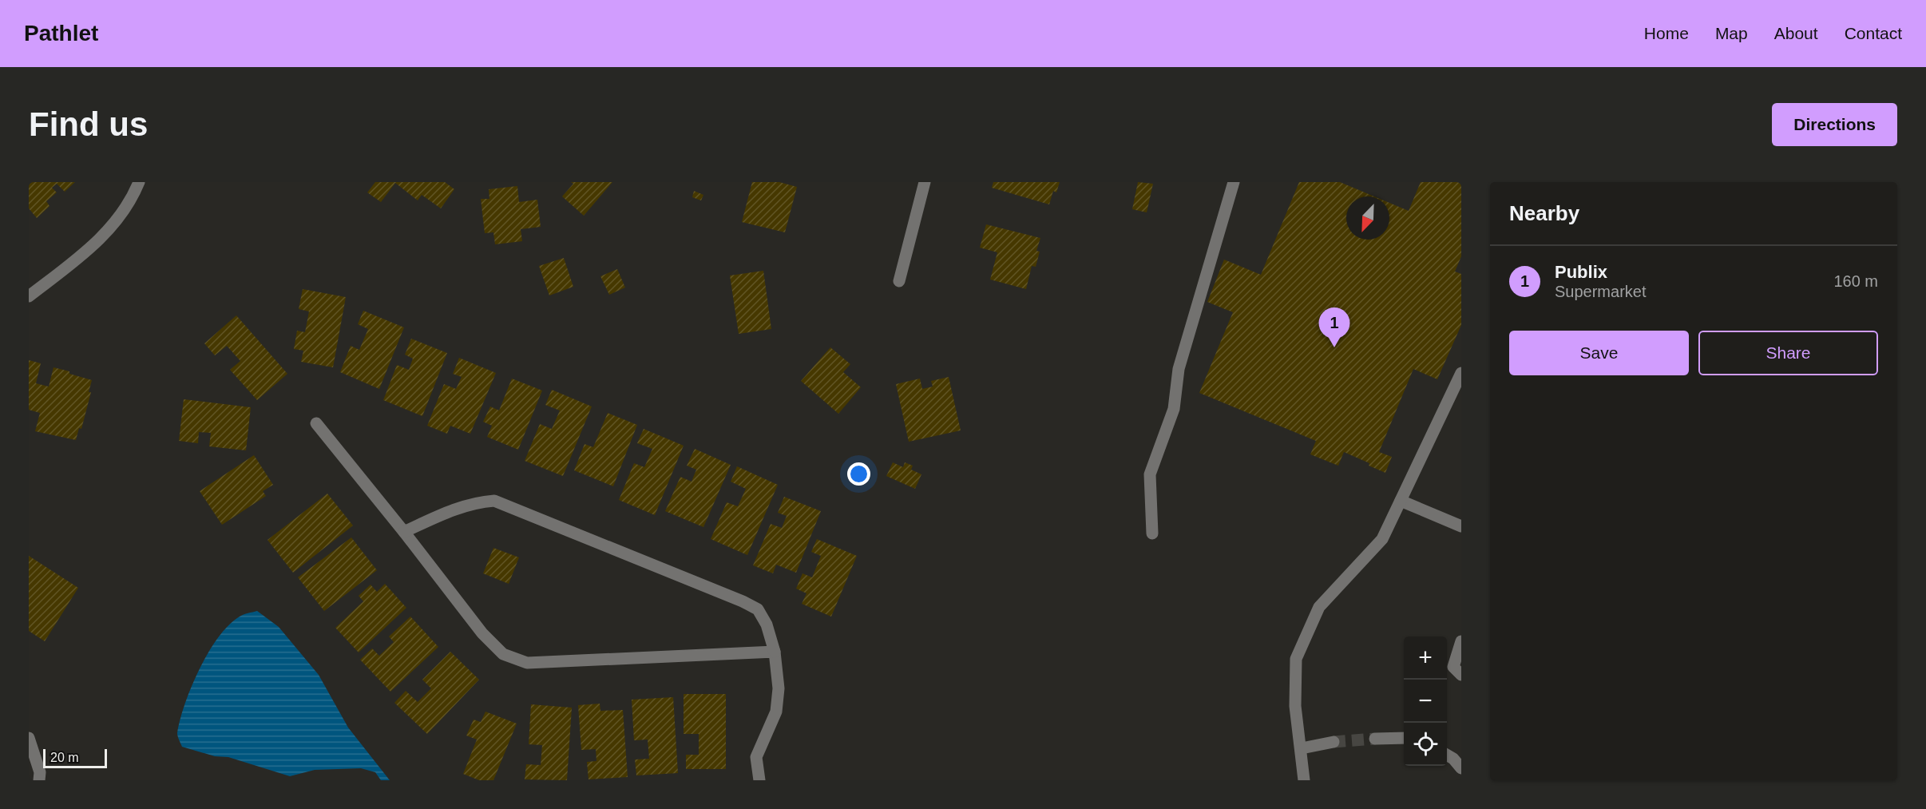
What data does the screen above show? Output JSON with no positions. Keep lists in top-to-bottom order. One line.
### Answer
{"scale_bar":"20 m","north":"bottom left","page":{"header":"Pathlet","nav":["Home","Map","About","Contact"],"buttons":["Directions",["Save","Share"]],"title":"Find us","heading":"Nearby","list":[{"mark":"1","name":"Publix","note":"Supermarket","value":"160 m"}],"pins":"1","map_buttons":["+","−"],"scale":"20 m"}}
